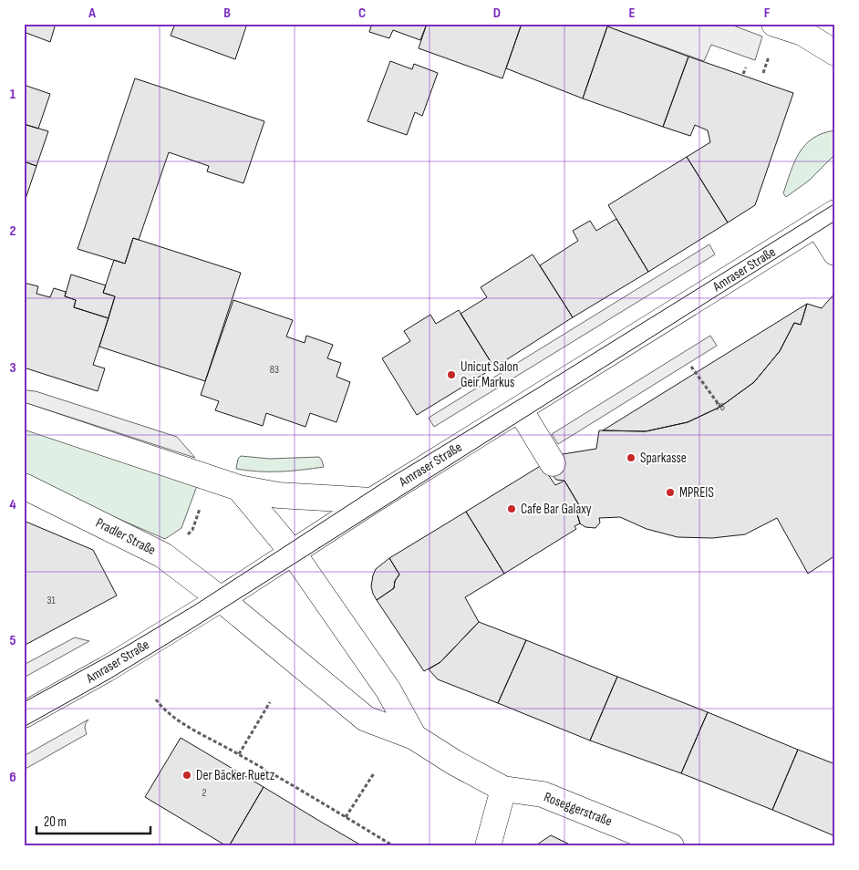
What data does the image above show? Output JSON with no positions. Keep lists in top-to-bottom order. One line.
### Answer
{"streets":{"street":["Amraser Straße","Pradler Straße","Roseggerstraße"]},"crossings":[["Amraser Straße","Pradler Straße"],["Amraser Straße","Roseggerstraße"],["Pradler Straße","Roseggerstraße"]],"places":["Unicut Salon Geir Markus","Sparkasse","MPREIS","Cafe Bar Galaxy","Der Bäcker Ruetz"],"house_numbers":["83","76","31","2"],"scale_bar":"20 m","grid":{"columns":["A","B","C","D","E","F"],"rows":["1","2","3","4","5","6"]}}
